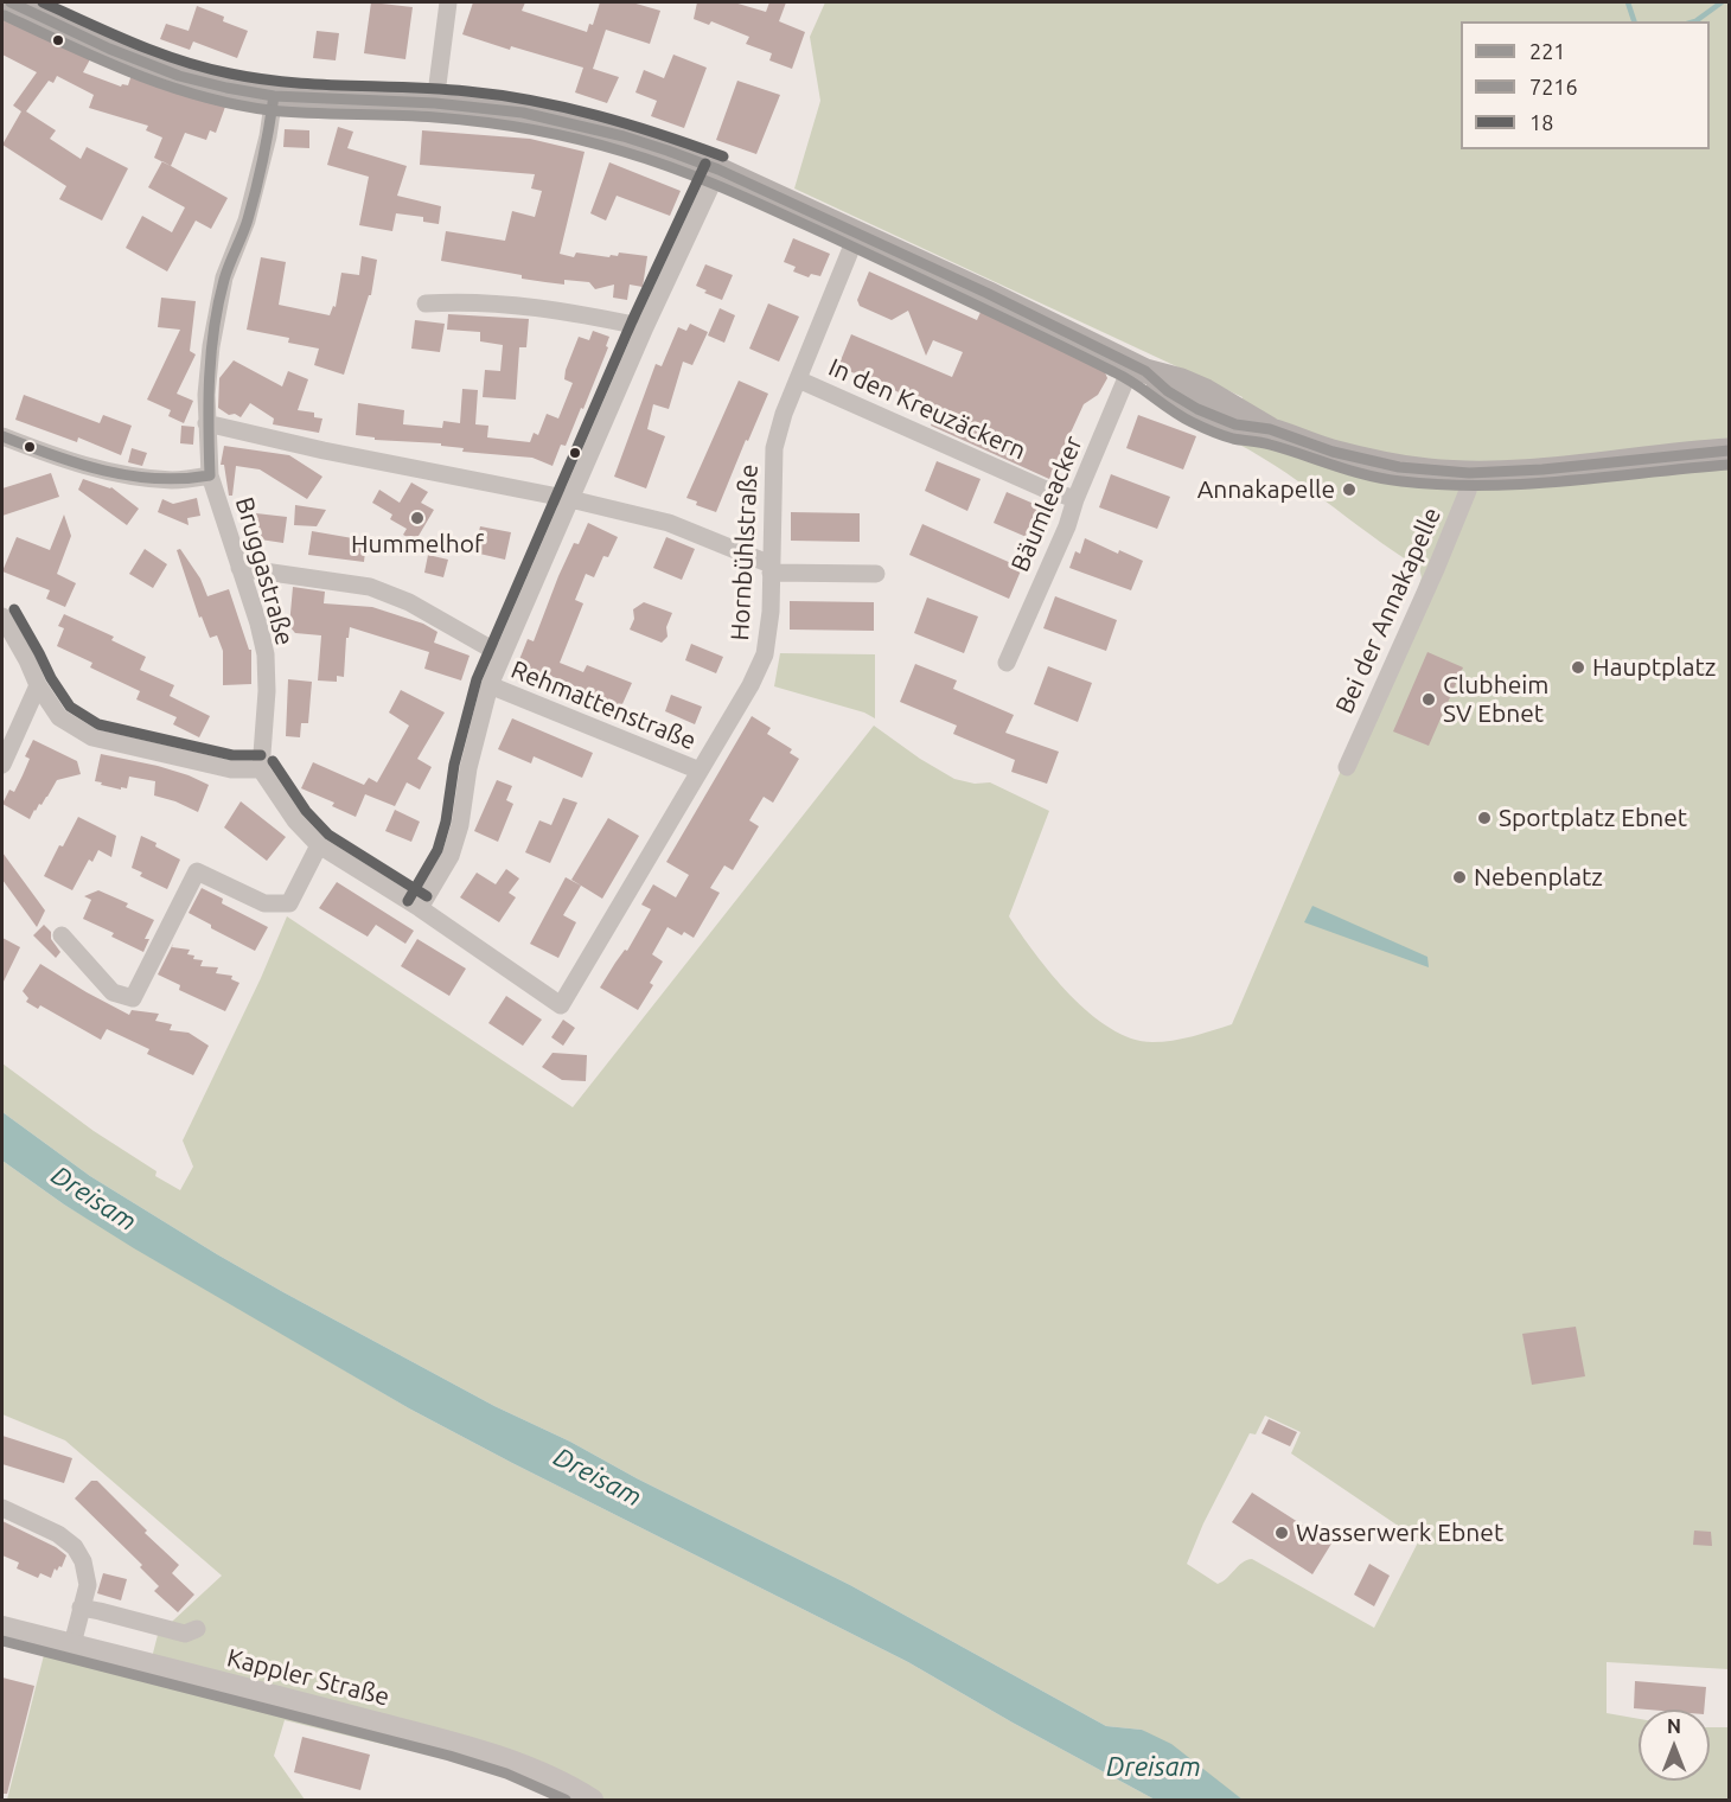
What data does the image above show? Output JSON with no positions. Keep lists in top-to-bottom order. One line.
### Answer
{"streets":{"street":["In den Kreuzäckern","Bäumleacker","Hornbühlstraße","Bruggastraße","Bei der Annakapelle","Rehmattenstraße","Kappler Straße"]},"crossings":[["In den Kreuzäckern","Bäumleacker"],["In den Kreuzäckern","Hornbühlstraße"],["Hornbühlstraße","Rehmattenstraße"],["Bruggastraße","Rehmattenstraße"]],"water":["Dreisam"],"places":["Annakapelle","Hummelhof","Hauptplatz","Clubheim SV Ebnet","Sportplatz Ebnet","Nebenplatz","Wasserwerk Ebnet"],"lines":["transit line 221","transit line 18","transit line 7216"],"legend":["221","7216","18"],"north":"top"}
